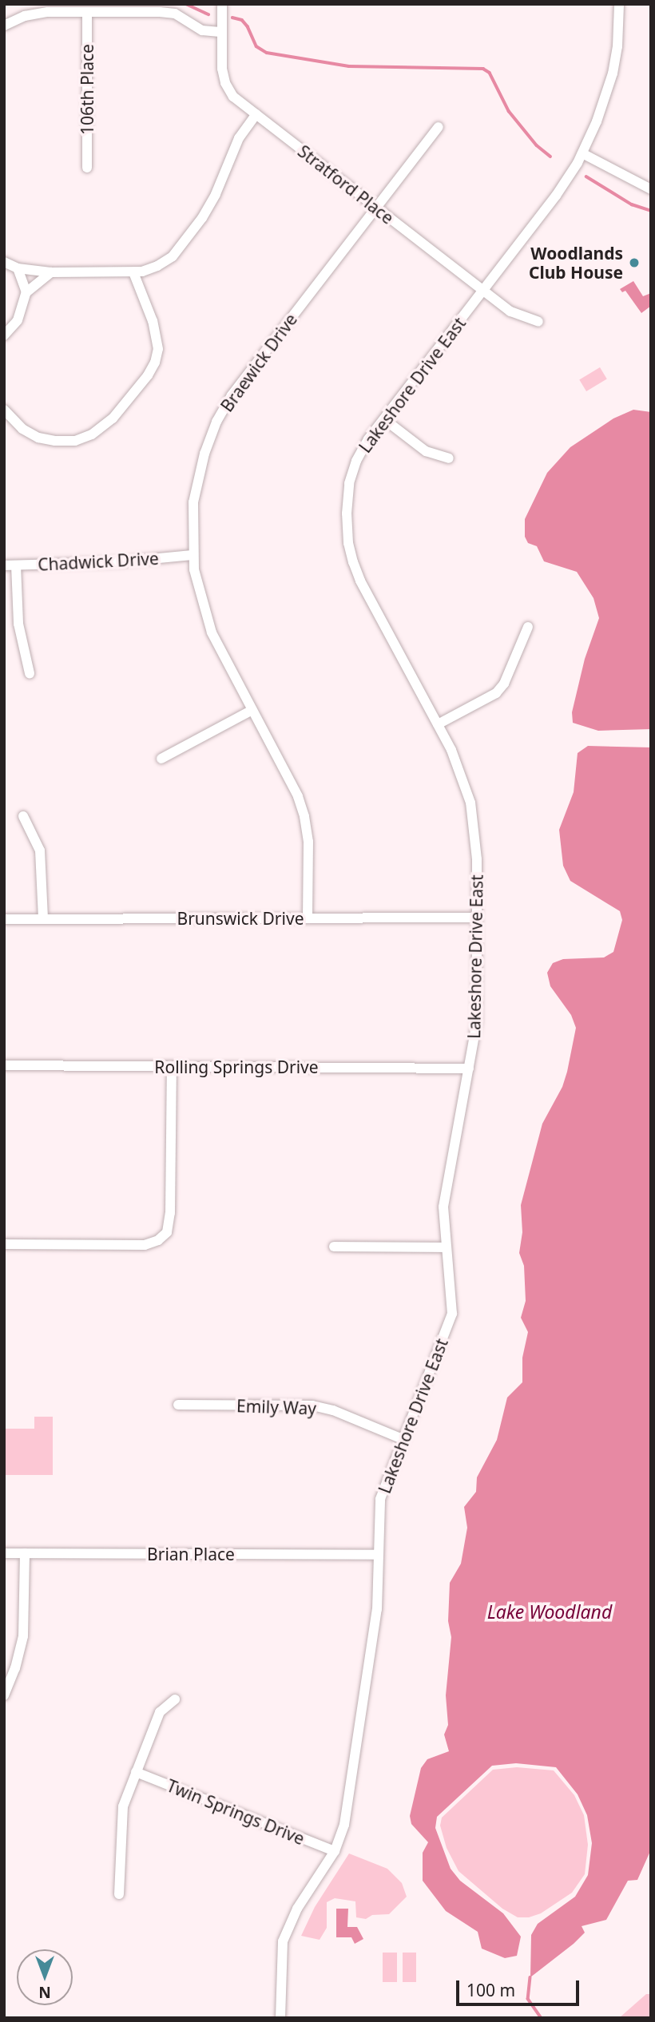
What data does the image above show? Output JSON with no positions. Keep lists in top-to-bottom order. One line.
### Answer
{"streets":{"street":["106th Place","Stratford Place","Braewick Drive","Lakeshore Drive East","Chadwick Drive","Brunswick Drive","Rolling Springs Drive","Emily Way","Brian Place","Twin Springs Drive"]},"crossings":[["Stratford Place","Braewick Drive"],["Stratford Place","Lakeshore Drive East"],["Braewick Drive","Chadwick Drive"],["Braewick Drive","Brunswick Drive"],["Lakeshore Drive East","Brunswick Drive"],["Lakeshore Drive East","Rolling Springs Drive"],["Lakeshore Drive East","Emily Way"],["Lakeshore Drive East","Brian Place"],["Lakeshore Drive East","Twin Springs Drive"]],"water":["Lake Woodland"],"places":["Woodlands Club House"],"scale_bar":"100 m","north":"bottom"}
